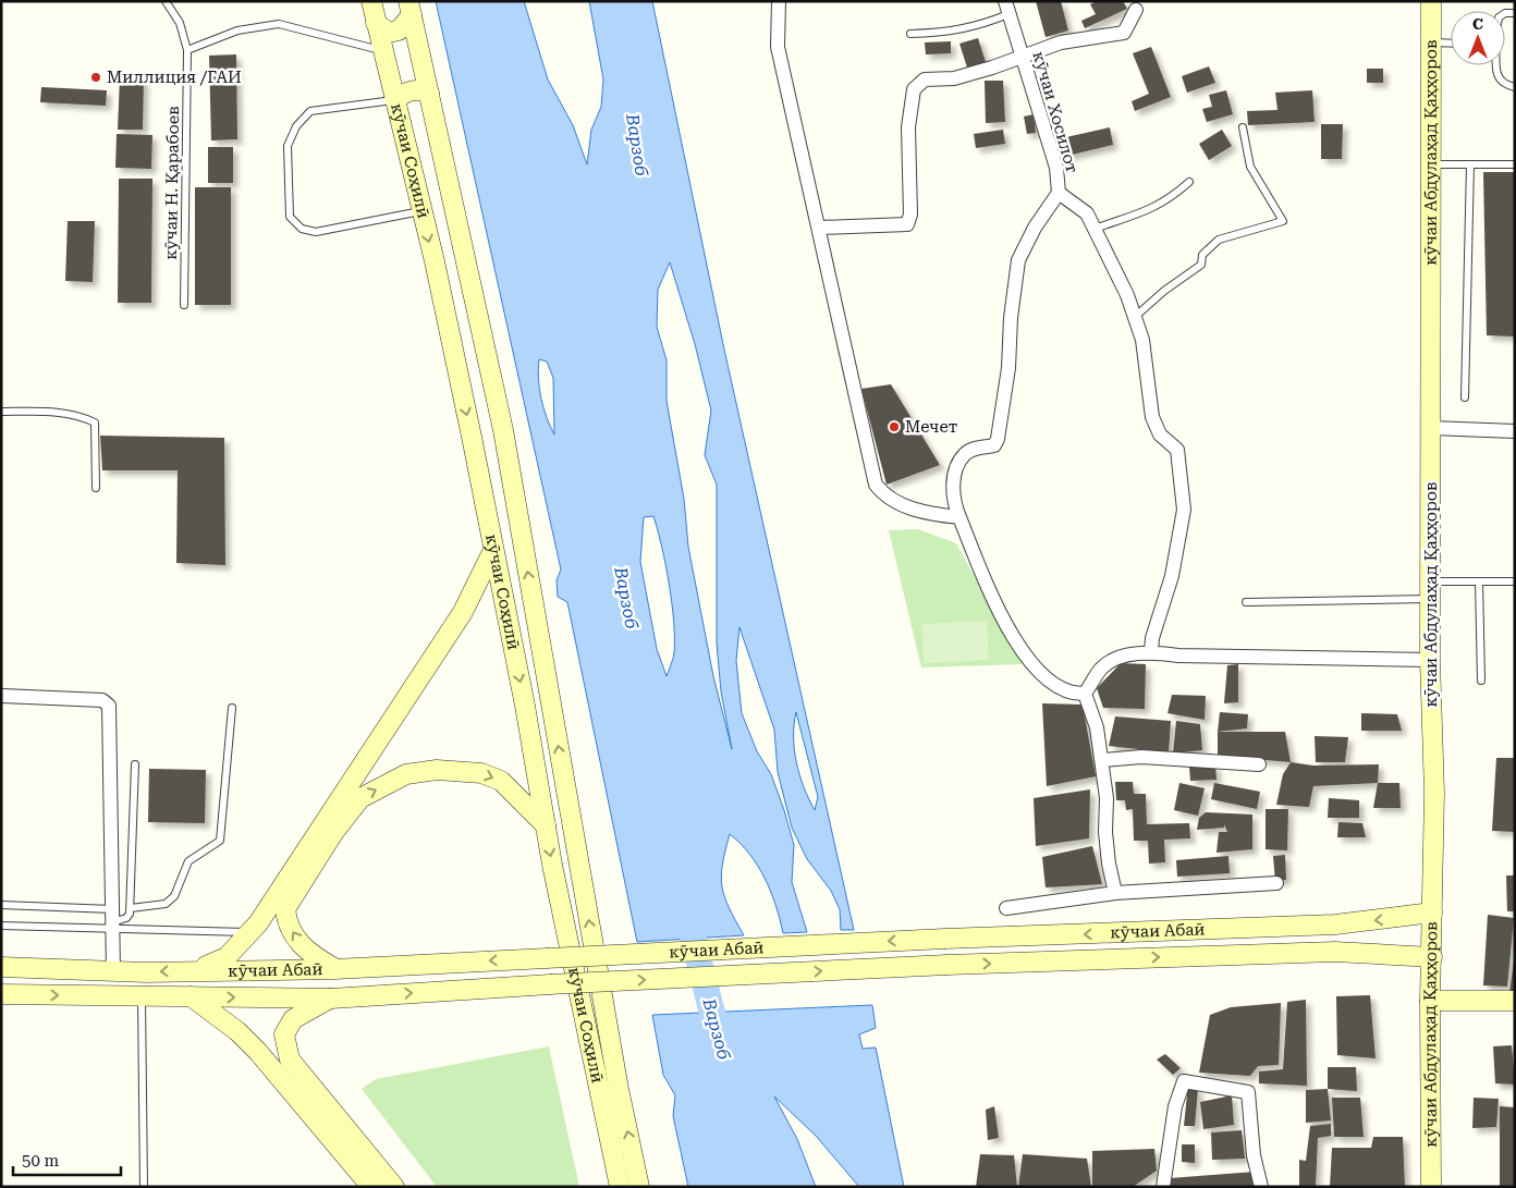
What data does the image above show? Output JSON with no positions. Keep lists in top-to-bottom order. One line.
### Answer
{"streets":{"main road":["кӯчаи Абдулаҳад Қаҳҳоров","кӯчаи Соҳилӣ","кӯчаи Абаӣ"],"street":["кӯчаи Хосилот"],"lane":["кӯчаи Н. Қарабоев"]},"crossings":[["кӯчаи Абдулаҳад Қаҳҳоров","кӯчаи Абаӣ"]],"water":["Варзоб"],"places":["Миллиция /ГАИ","Мечет"],"scale_bar":"50 m","north":"top"}
